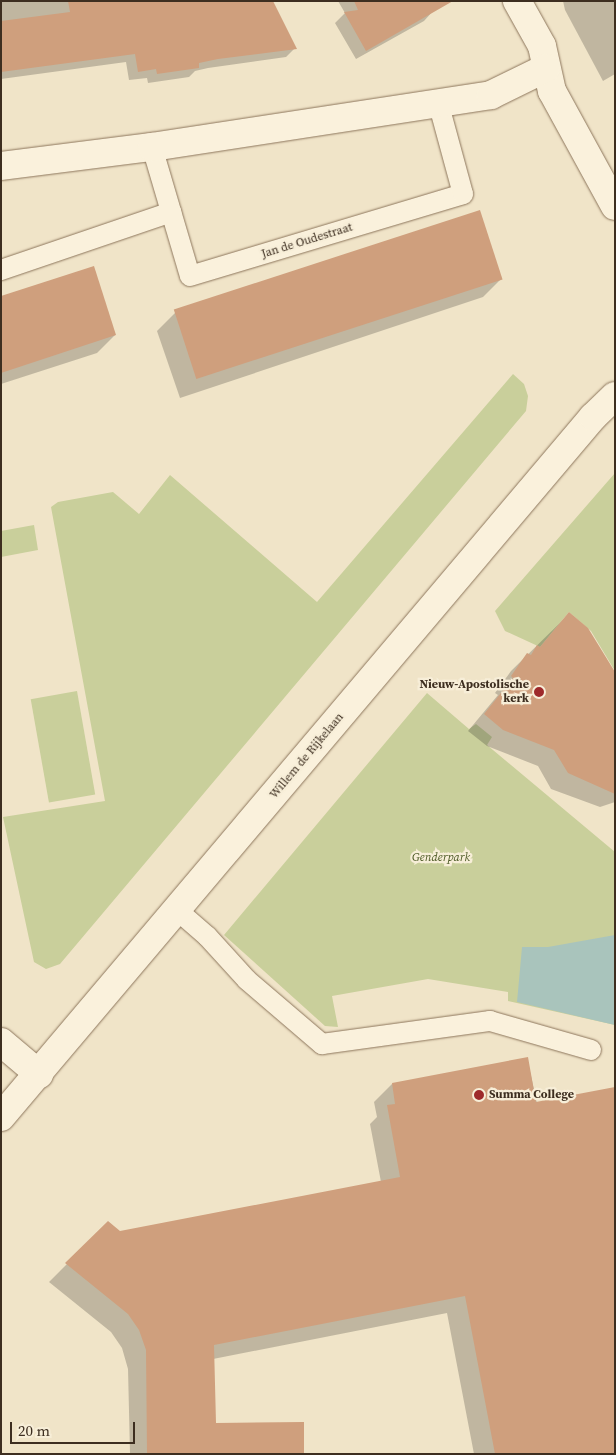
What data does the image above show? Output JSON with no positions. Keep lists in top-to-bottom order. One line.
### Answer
{"streets":{"street":["Willem de Rijkelaan"],"lane":["Jan de Oudestraat"]},"parks":["Genderpark"],"places":["Nieuw-Apostolische kerk","Summa College"],"scale_bar":"20 m"}
